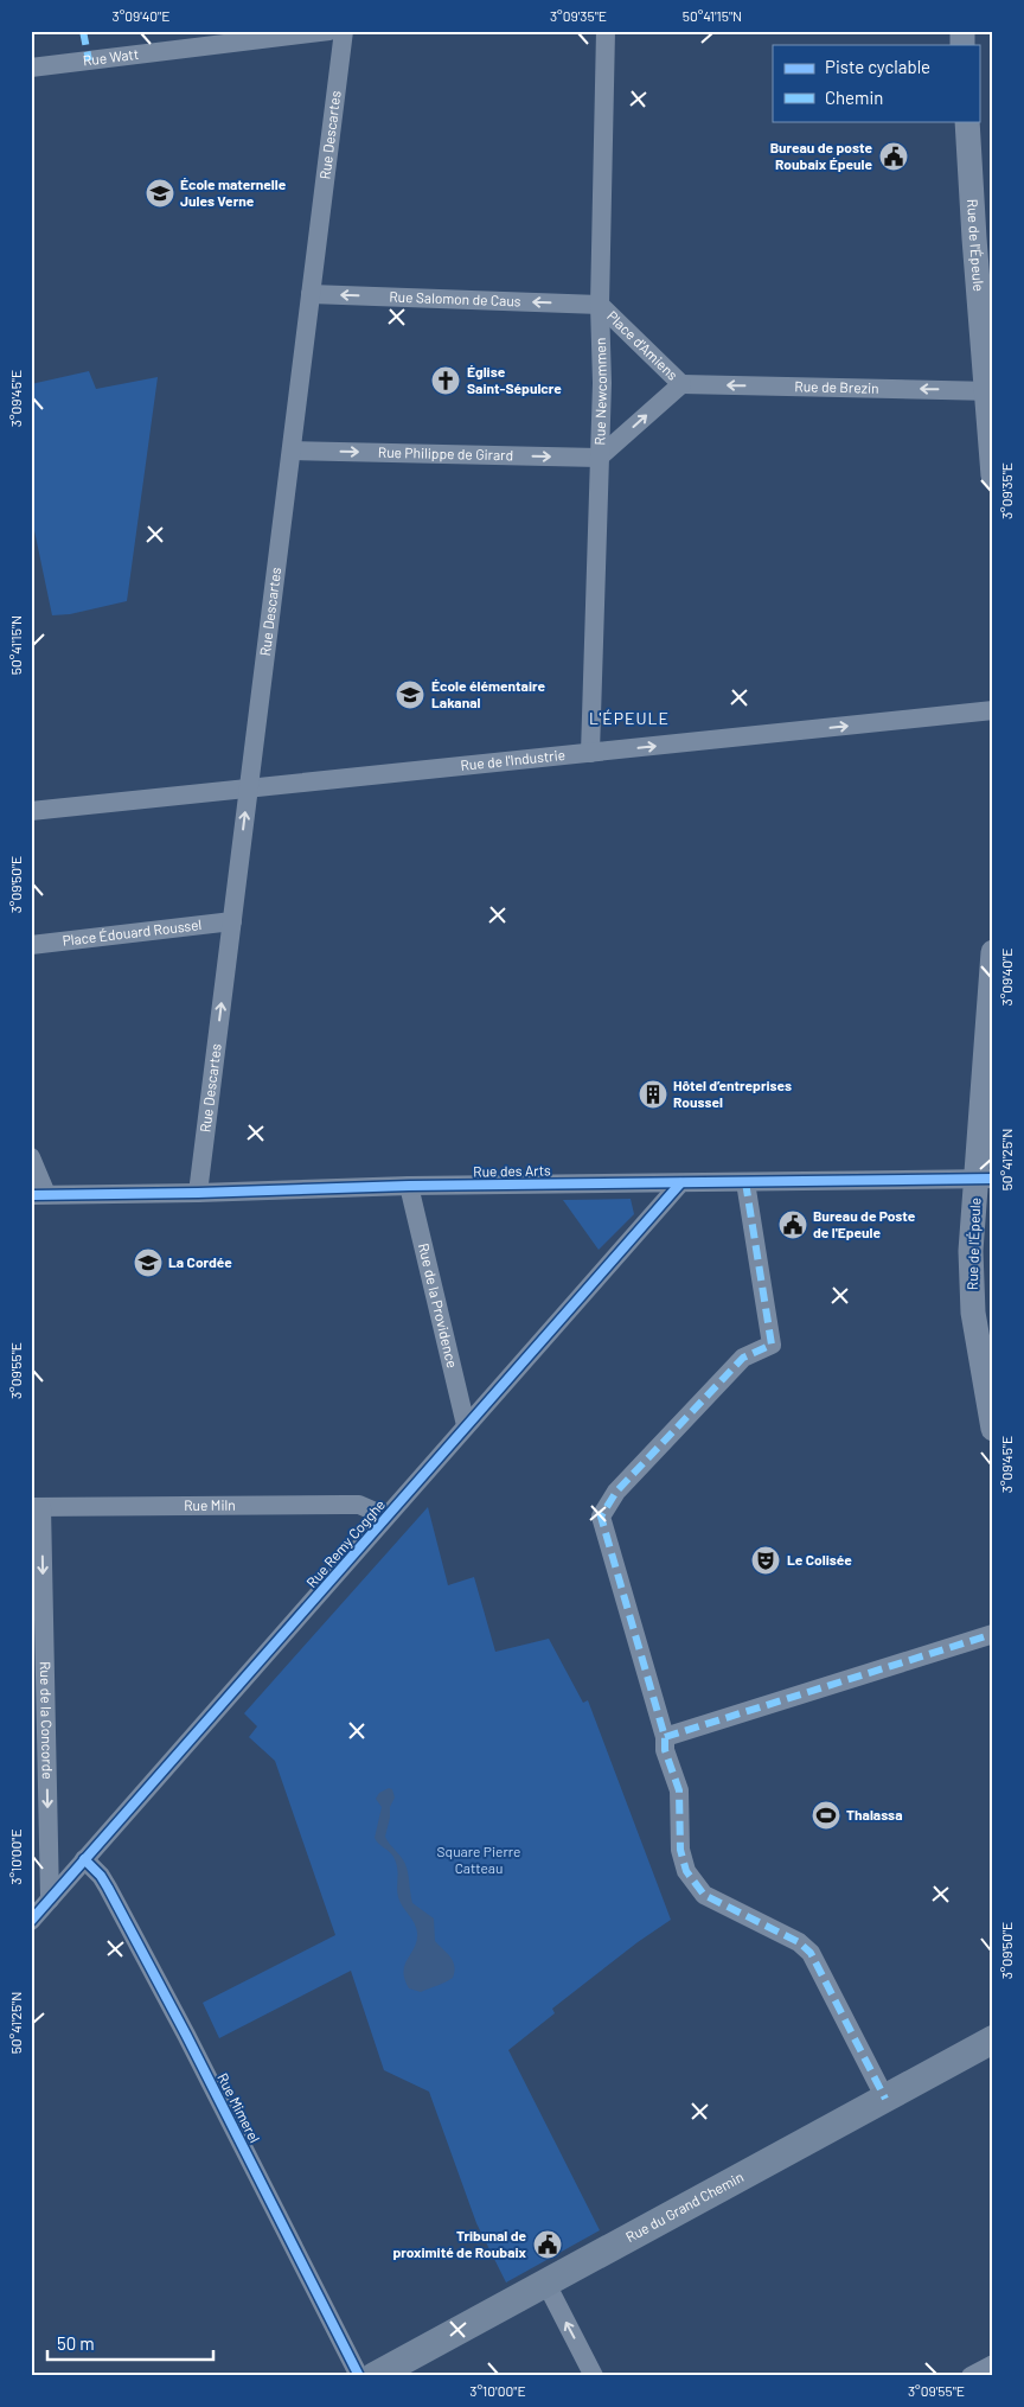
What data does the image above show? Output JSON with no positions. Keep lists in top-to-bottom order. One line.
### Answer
{"streets":{"main road":["Rue du Grand Chemin"],"street":["Rue Watt","Rue Descartes","Rue de l'Épeule","Rue Salomon de Caus","Place d'Amiens","Rue de Brezin","Rue Newcommen","Rue Philippe de Girard","Rue de l'Industrie","Place Édouard Roussel","Rue des Arts","Rue de la Providence","Rue Miln","Rue Remy Cogghe","Rue de la Concorde","Rue Mimerel"]},"crossings":[["Rue Descartes","Rue Salomon de Caus"],["Rue Descartes","Rue Philippe de Girard"],["Rue Descartes","Rue de l'Industrie"],["Rue Descartes","Place Édouard Roussel"],["Rue Descartes","Rue des Arts"],["Rue de l'Épeule","Rue de Brezin"],["Rue de l'Épeule","Rue des Arts"],["Rue Salomon de Caus","Place d'Amiens"],["Rue Salomon de Caus","Rue Newcommen"],["Place d'Amiens","Rue de Brezin"],["Place d'Amiens","Rue Newcommen"],["Place d'Amiens","Rue Philippe de Girard"],["Rue Newcommen","Rue Philippe de Girard"],["Rue Newcommen","Rue de l'Industrie"],["Rue des Arts","Rue de la Providence"],["Rue des Arts","Rue Remy Cogghe"],["Rue de la Providence","Rue Remy Cogghe"],["Rue Miln","Rue Remy Cogghe"],["Rue Miln","Rue de la Concorde"],["Rue Remy Cogghe","Rue de la Concorde"],["Rue Remy Cogghe","Rue Mimerel"]],"one_way":["Rue Salomon de Caus","Place d'Amiens","Rue de Brezin","Rue Philippe de Girard","Rue de l'Industrie","Rue de la Concorde"],"districts":["L'ÉPEULE"],"parks":["Square Pierre Catteau"],"places":{"public building":["Bureau de poste Roubaix Épeule","Bureau de Poste de l'Epeule","Tribunal de proximité de Roubaix"],"school or university":["École maternelle Jules Verne","École élémentaire Lakanal","La Cordée"],"church":["Église Saint-Sépulcre"],"building":["Hôtel d’entreprises Roussel"],"theatre":["Le Colisée"],"sports":["Thalassa"]},"legend":["Piste cyclable","Chemin"],"scale_bar":"50 m","coordinates":["3°09'40\"E","3°09'35\"E","50°41'15\"N","3°09'45\"E","3°09'50\"E","50°41'25\"N","3°09'55\"E","3°10'00\"E"]}
